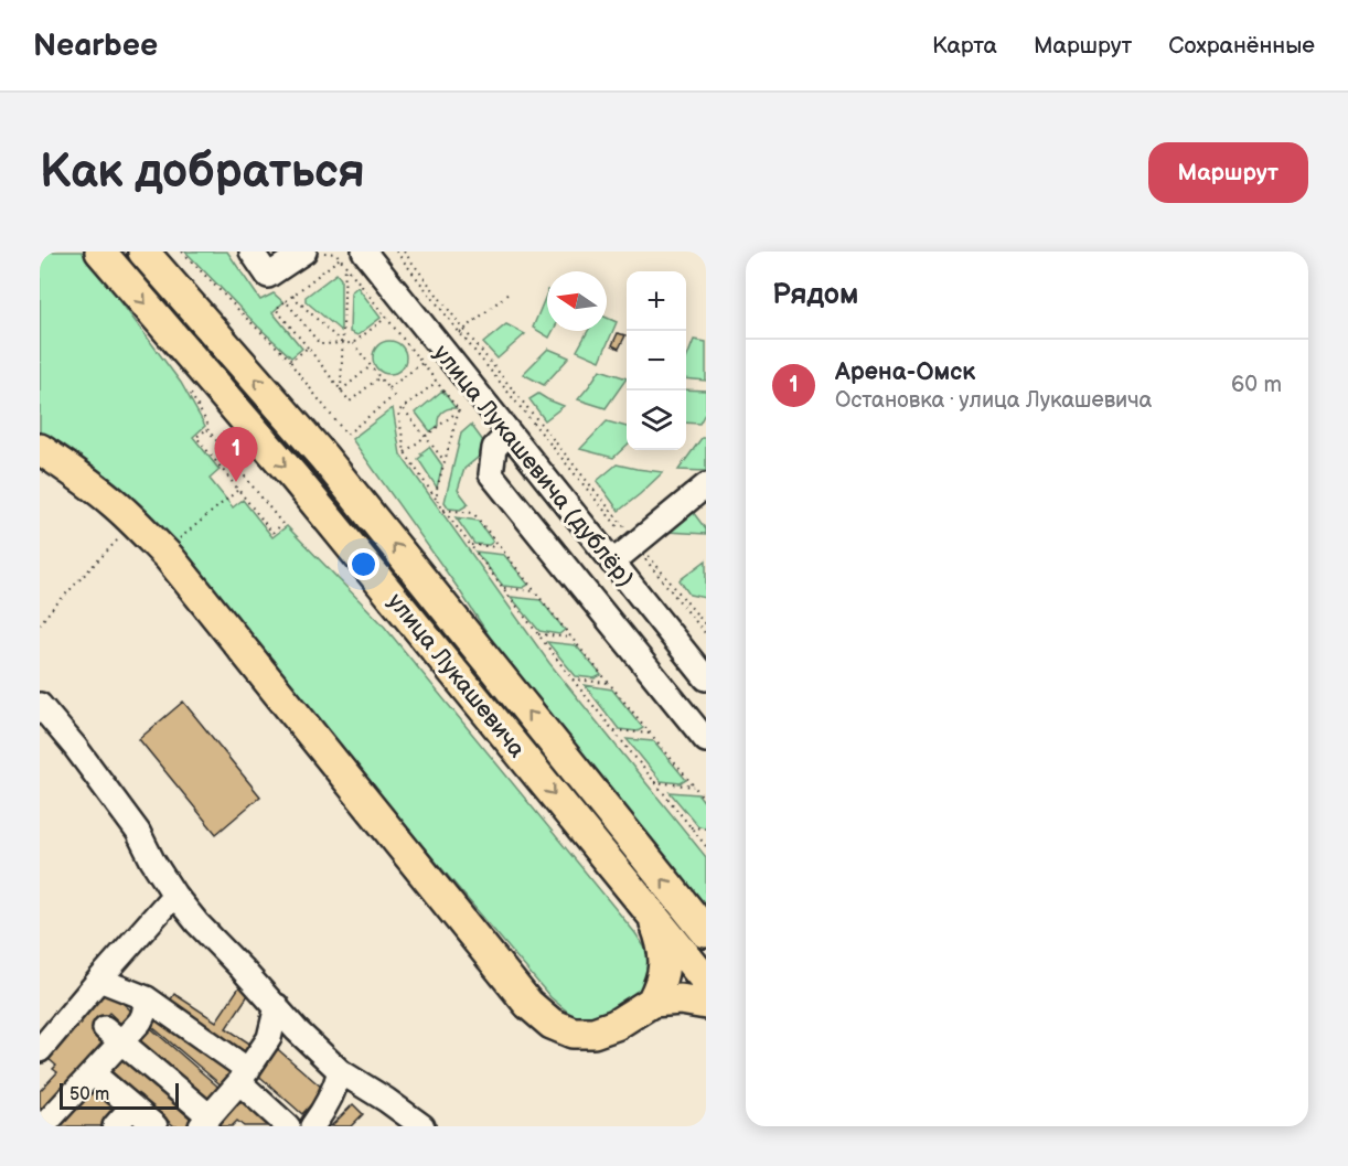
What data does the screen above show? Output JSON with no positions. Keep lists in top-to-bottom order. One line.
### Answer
{"streets":{"main road":["улица Лукашевича"],"street":["улица Лукашевича (дублёр)"]},"scale_bar":"50 m","north":"left","page":{"header":"Nearbee","nav":["Карта","Маршрут","Сохранённые"],"buttons":"Маршрут","title":"Как добраться","heading":"Рядом","map_buttons":["+","−"],"list":[{"mark":"1","name":"Арена-Омск","note":"Остановка · улица Лукашевича","value":"60 m"}],"pins":"1","scale":"50 m"}}
